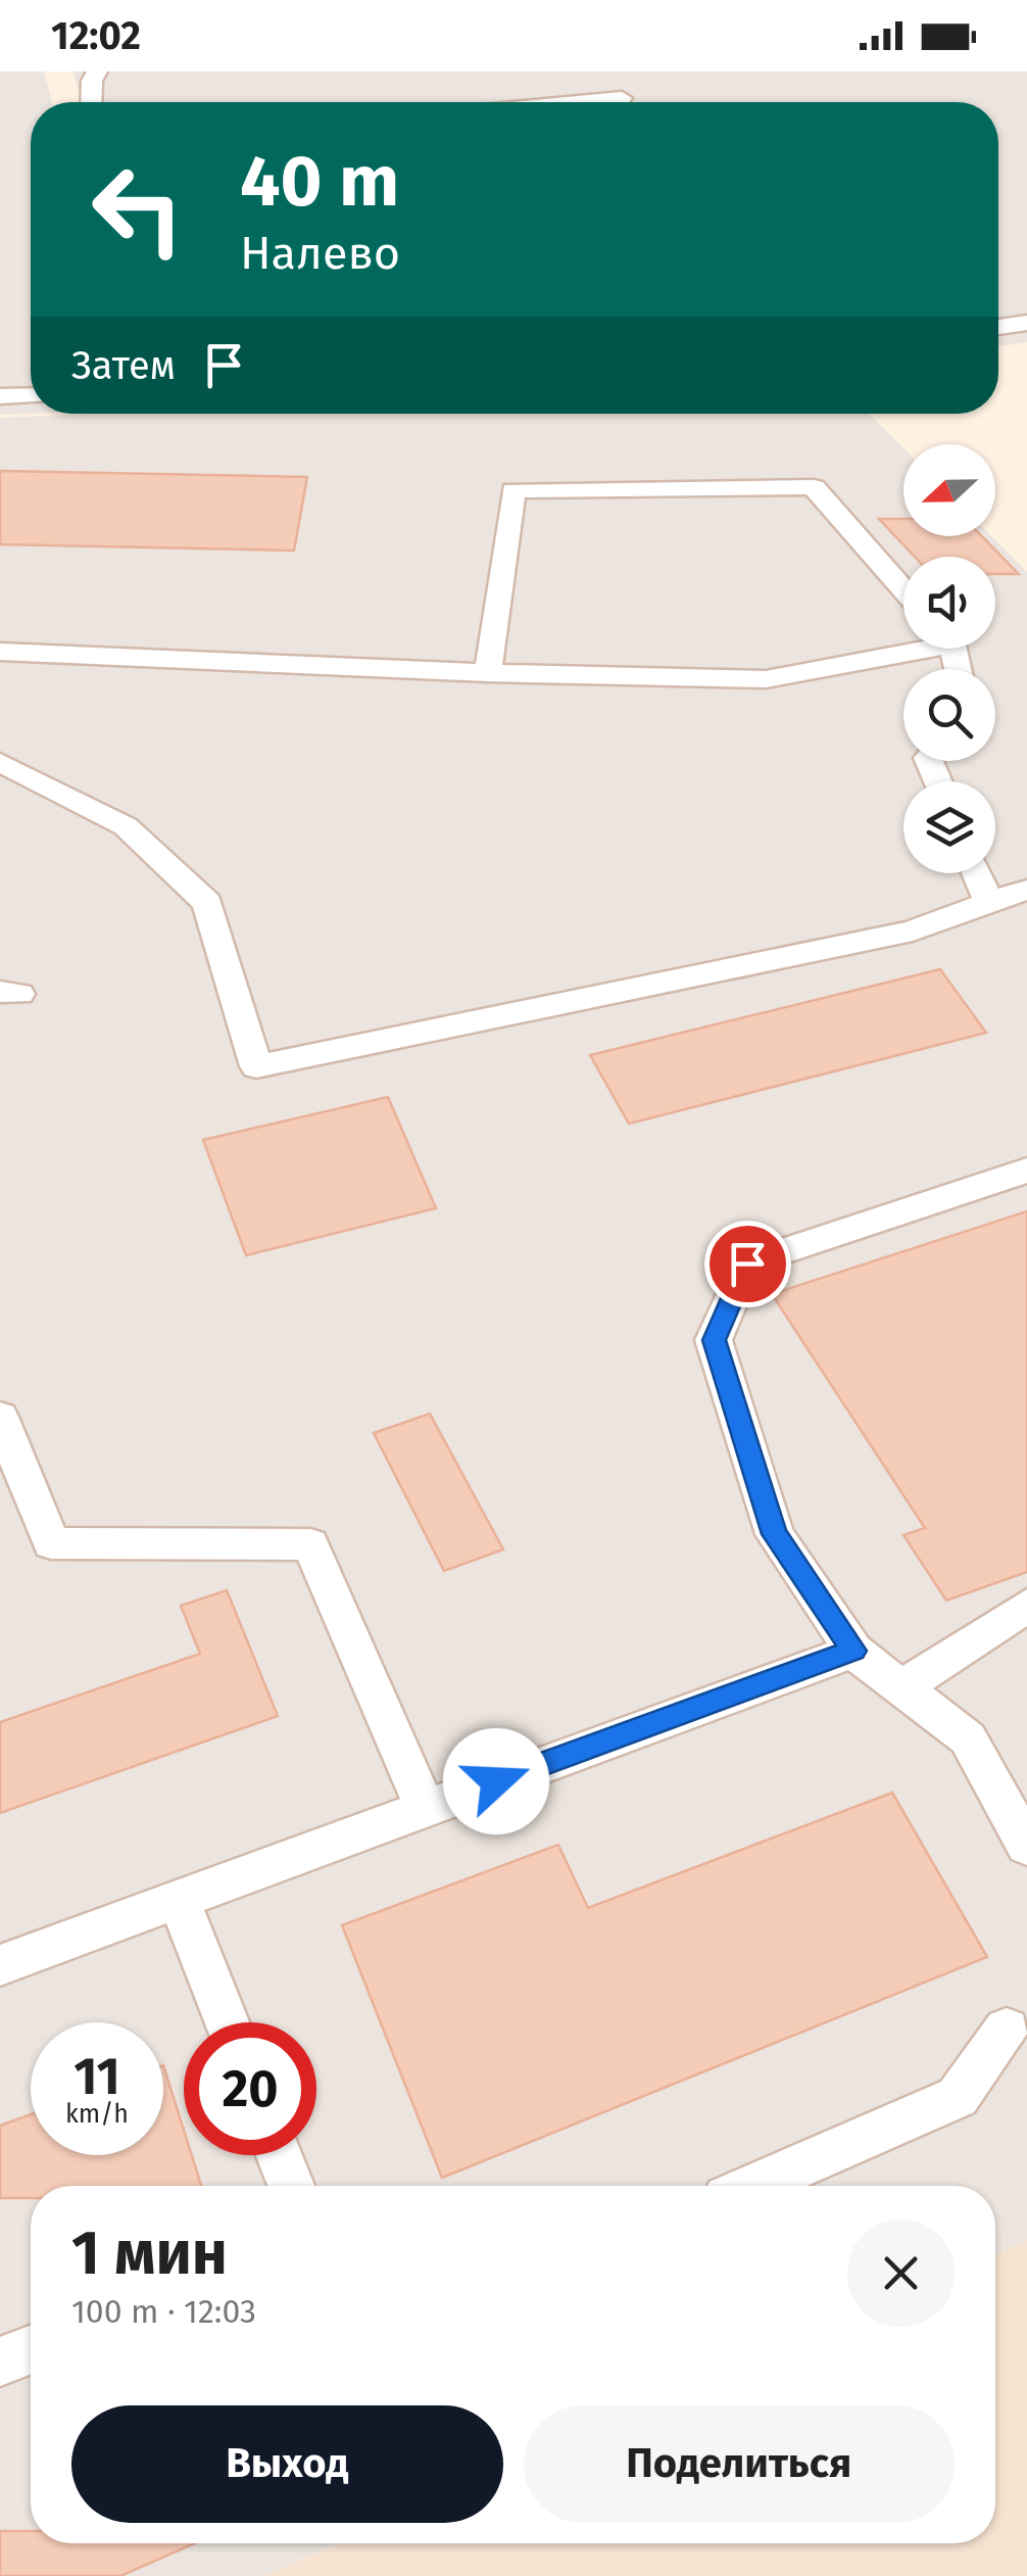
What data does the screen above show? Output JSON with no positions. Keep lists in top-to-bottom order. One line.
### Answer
{"north":"left","page":{"status":"12:02","turn":["40 m","Налево"],"then":"Затем","speed":"11 km/h","limit":"20","heading":["1 мин","100 m · 12:03"],"buttons":["Выход","Поделиться"]}}
